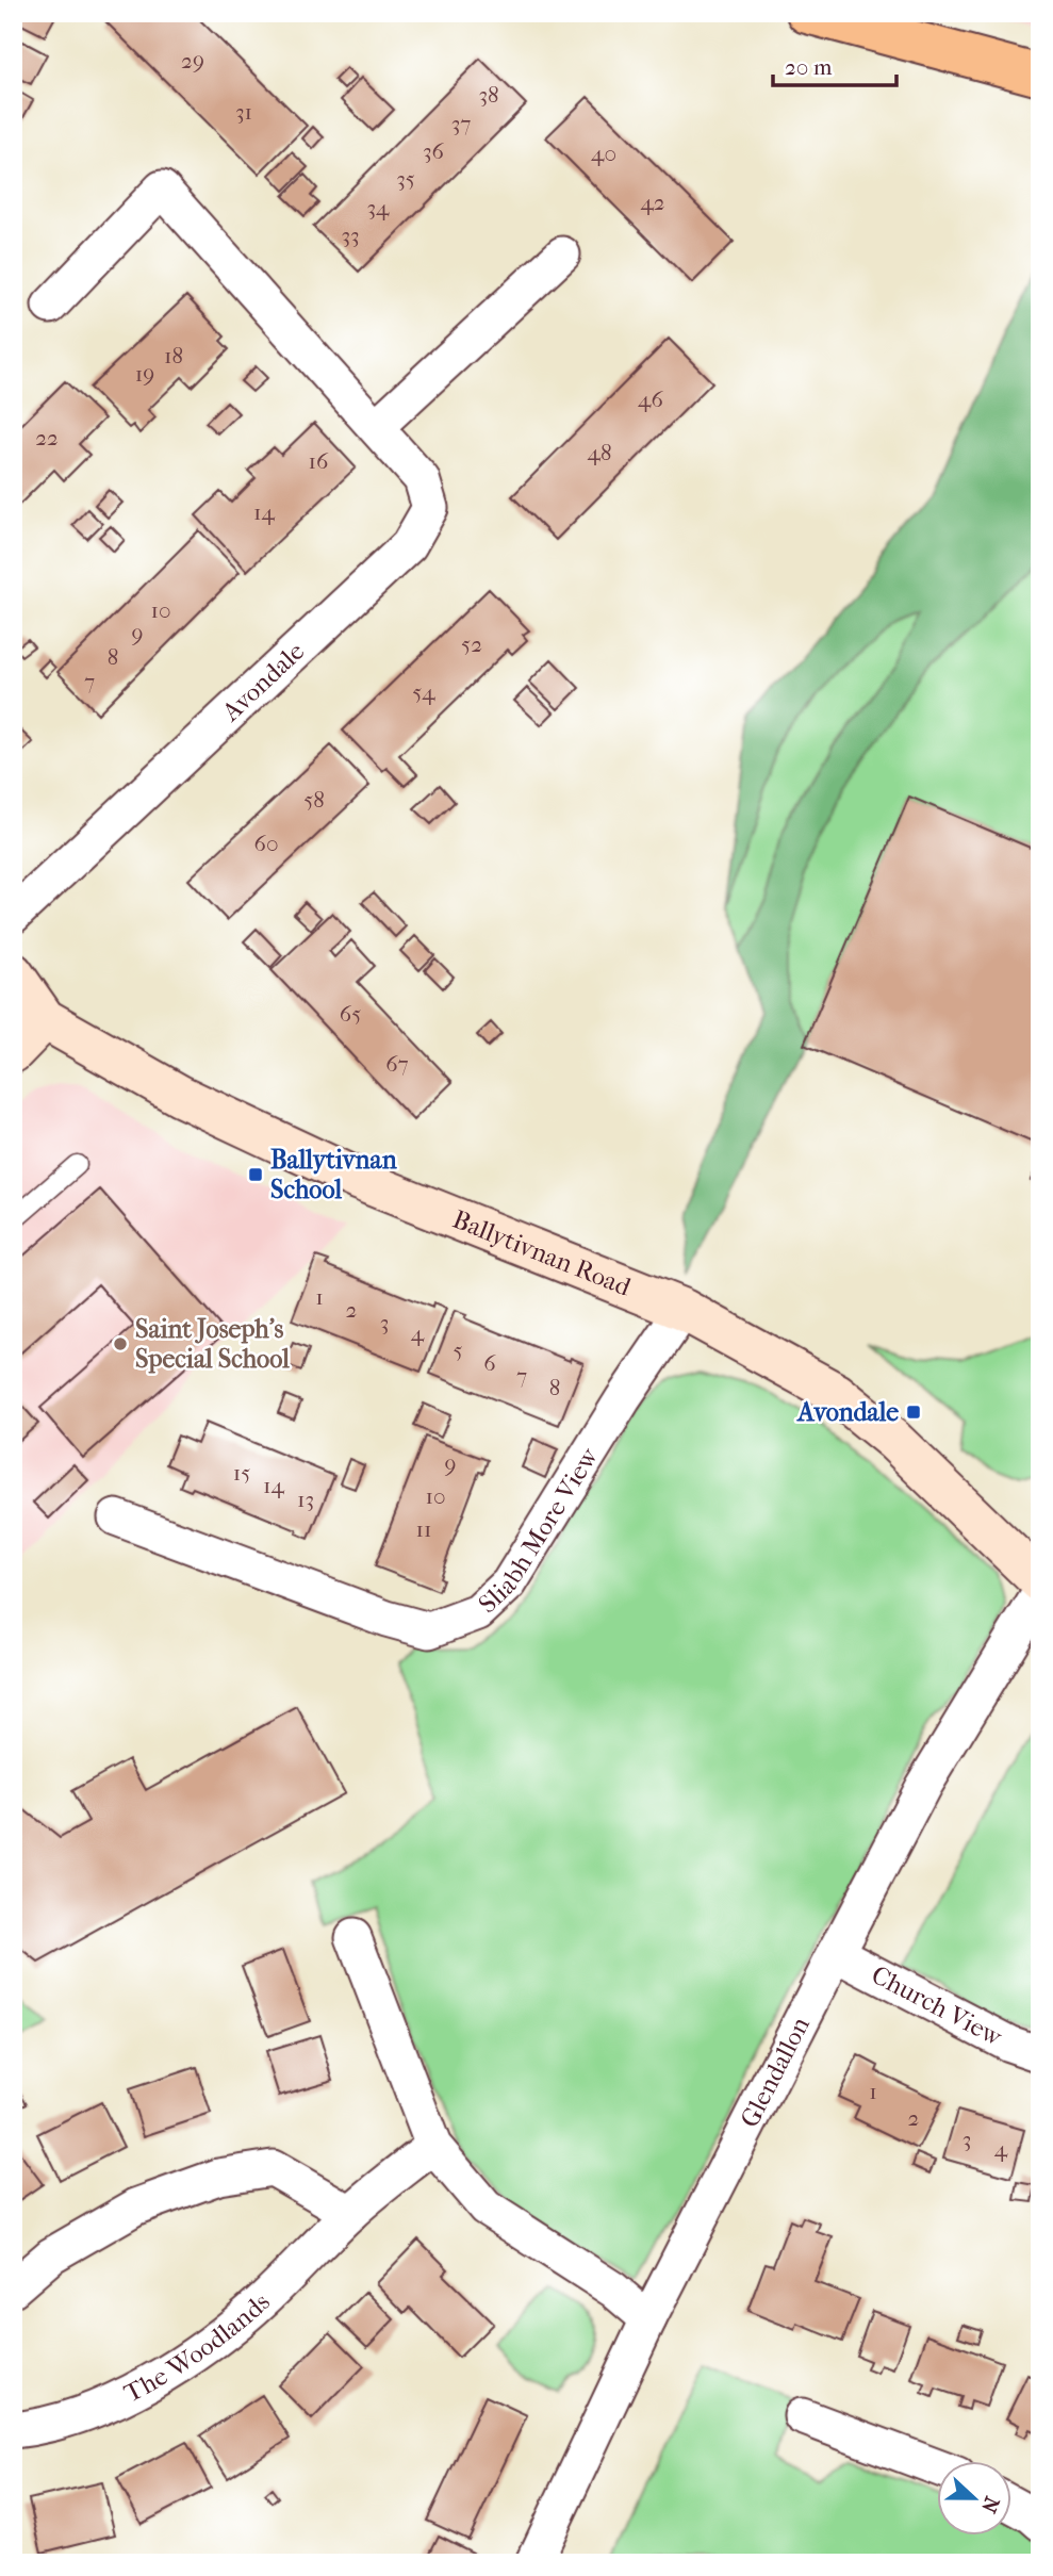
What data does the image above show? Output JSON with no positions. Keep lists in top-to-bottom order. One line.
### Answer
{"streets":{"street":["Avondale","Ballytivnan Road","Sliabh More View","Church View","Glendallon","The Woodlands"]},"crossings":[["Ballytivnan Road","Sliabh More View"],["Church View","Glendallon"]],"places":{"transit":["Ballytivnan School","Avondale"],"other":["Saint Joseph's Special School"]},"house_numbers":["29","38","31","37","36","40","35","42","34","33","18","19","46","22","48","16","14","10","9","52","8","7","54","58","60","65","67","1","2","3","4","5","6","7","8","9","15","14","10","13","11","1","2","3","4"],"scale_bar":"20 m","north":"right"}
